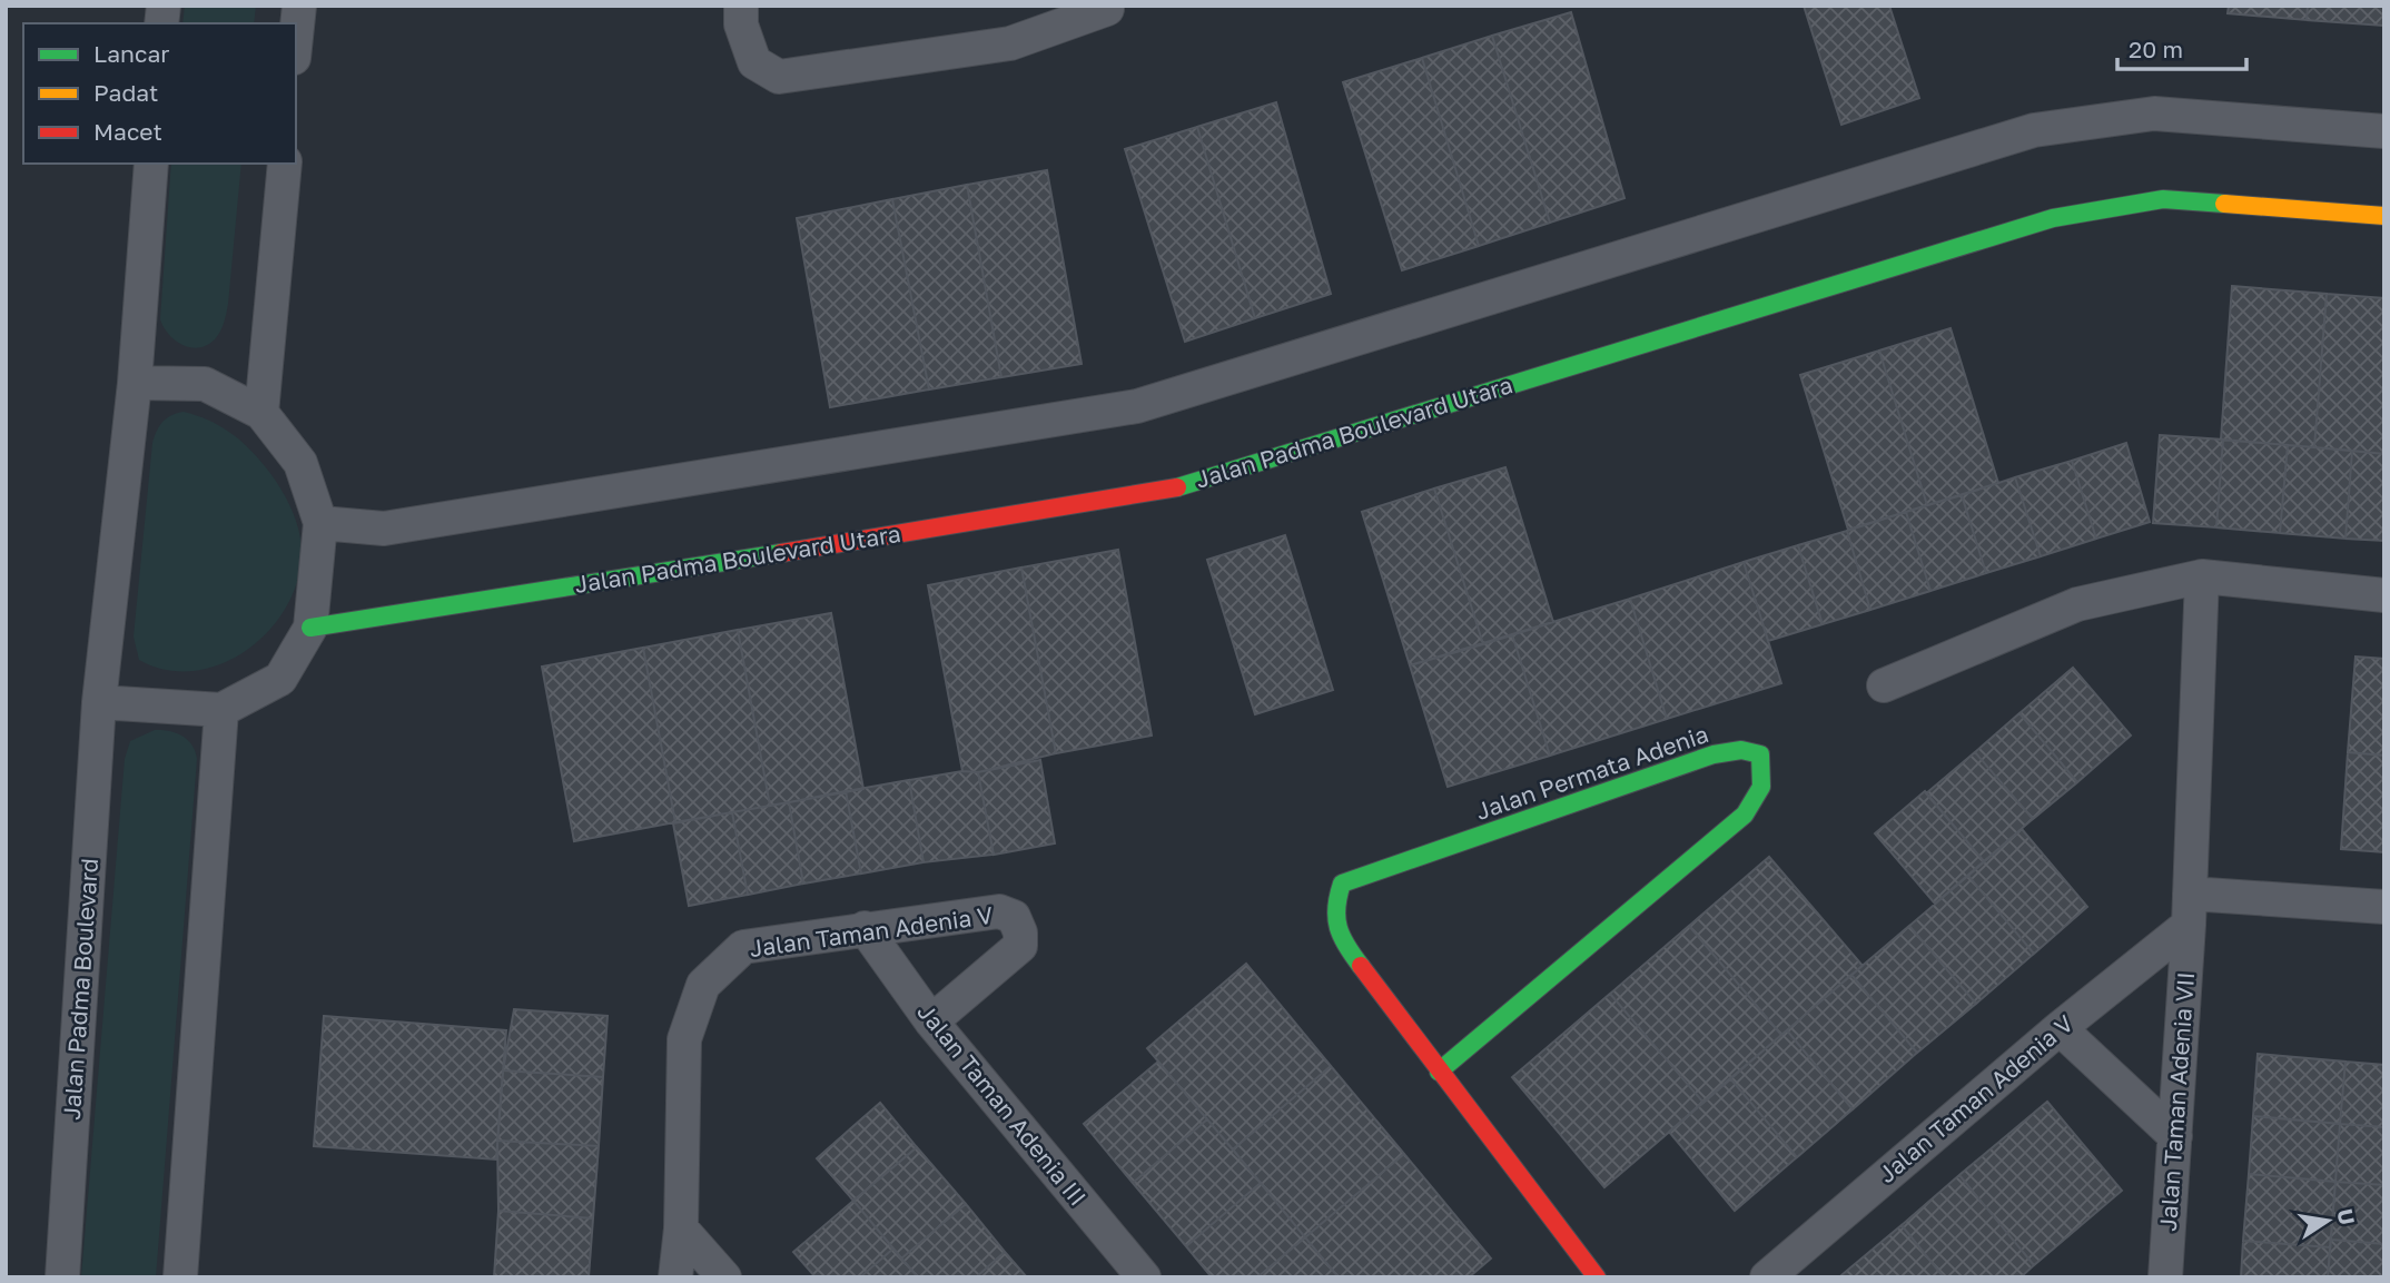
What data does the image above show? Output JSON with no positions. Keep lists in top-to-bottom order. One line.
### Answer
{"streets":{"street":["Jalan Padma Boulevard Utara","Jalan Permata Adenia","Jalan Taman Adenia V","Jalan Padma Boulevard","Jalan Taman Adenia VII","Jalan Taman Adenia III"]},"crossings":[["Jalan Taman Adenia V","Jalan Taman Adenia VII"],["Jalan Taman Adenia V","Jalan Taman Adenia III"]],"legend":["Lancar","Padat","Macet"],"scale_bar":"20 m","north":"right"}
